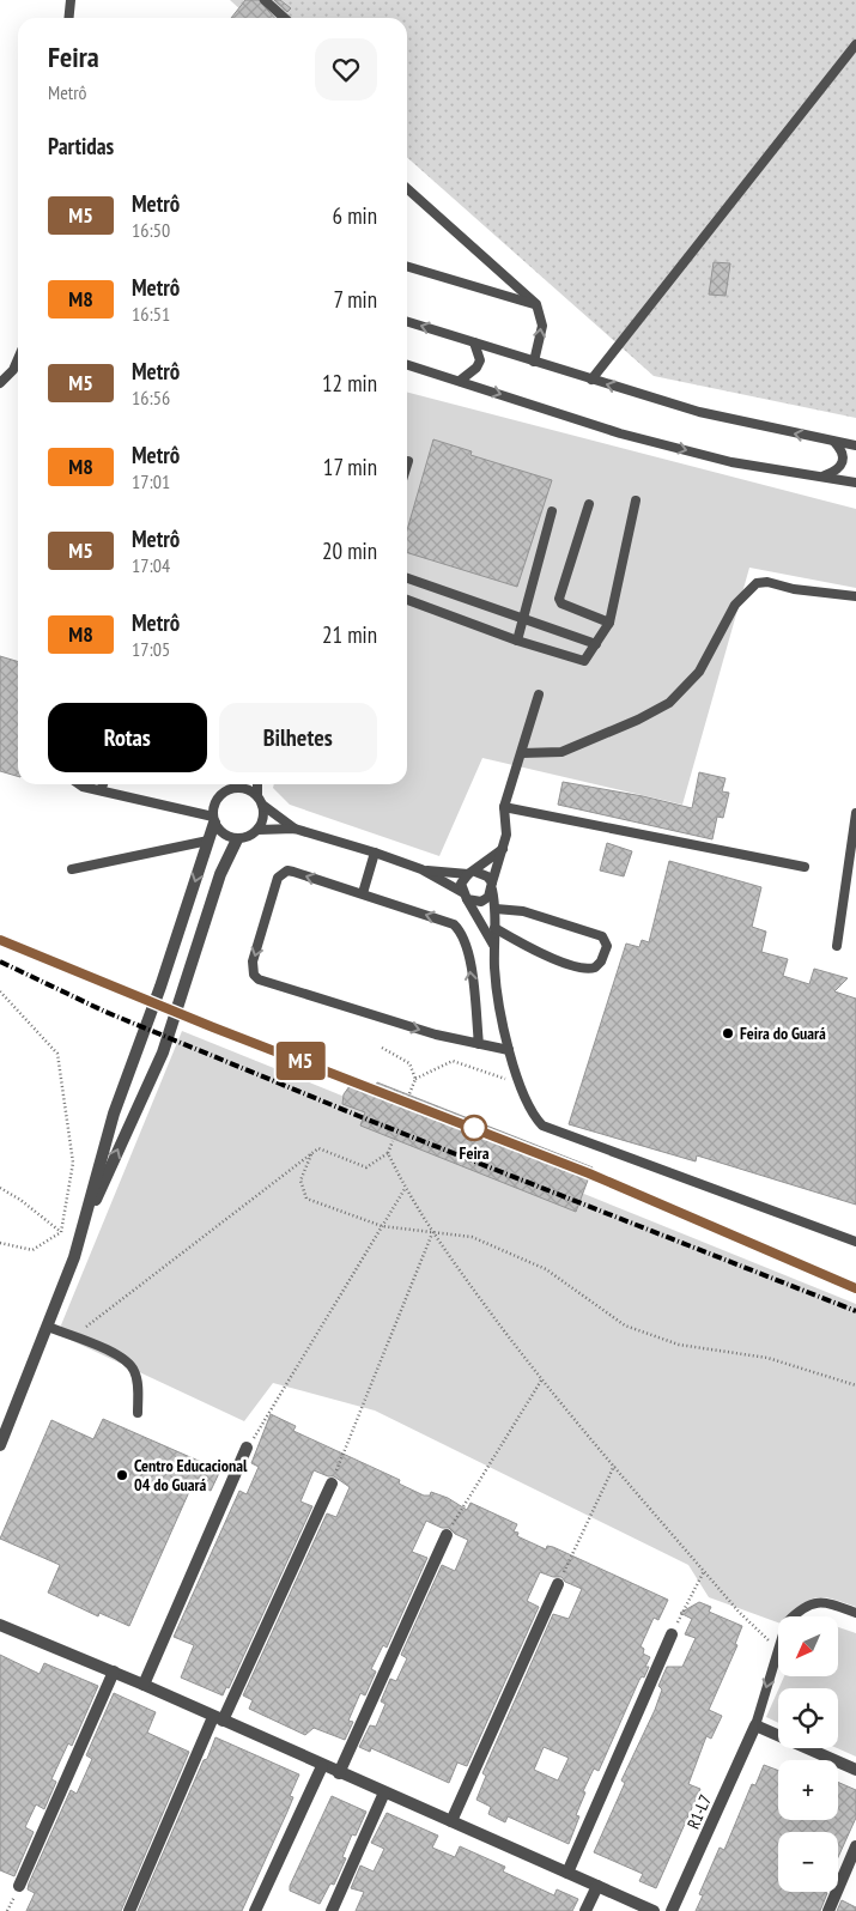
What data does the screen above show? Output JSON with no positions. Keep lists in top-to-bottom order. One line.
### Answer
{"streets":{"street":["R1-L7"]},"places":["Feira do Guará","Feira","Centro Educacional 04 do Guará"],"lines":["metro line M5"],"north":"bottom left","page":{"on_map":"M5","heading":[["Feira","Metrô"],"Partidas"],"list":[{"mark":"M5","name":"Metrô","note":"16:50","value":"6 min"},{"mark":"M8","name":"Metrô","note":"16:51","value":"7 min"},{"mark":"M5","name":"Metrô","note":"16:56","value":"12 min"},{"mark":"M8","name":"Metrô","note":"17:01","value":"17 min"},{"mark":"M5","name":"Metrô","note":"17:04","value":"20 min"},{"mark":"M8","name":"Metrô","note":"17:05","value":"21 min"}],"buttons":["Rotas","Bilhetes"],"map_buttons":["+","−"]}}
